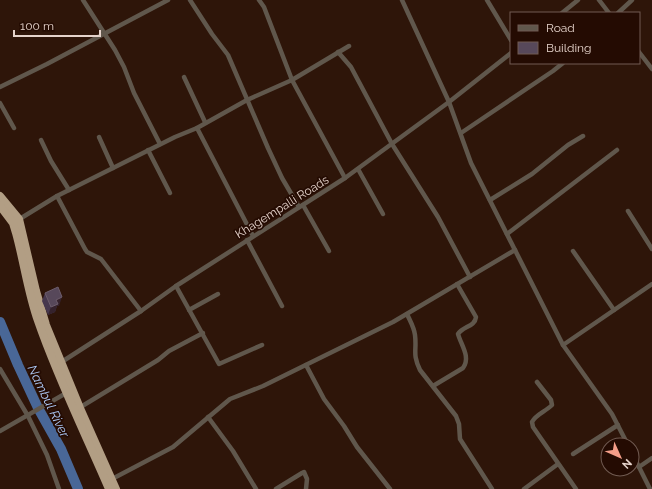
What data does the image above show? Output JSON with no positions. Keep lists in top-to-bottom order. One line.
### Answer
{"streets":{"street":["Khagempalli Roads"]},"water":["Nambul River"],"legend":["Road","Building"],"scale_bar":"100 m","north":"bottom right"}
